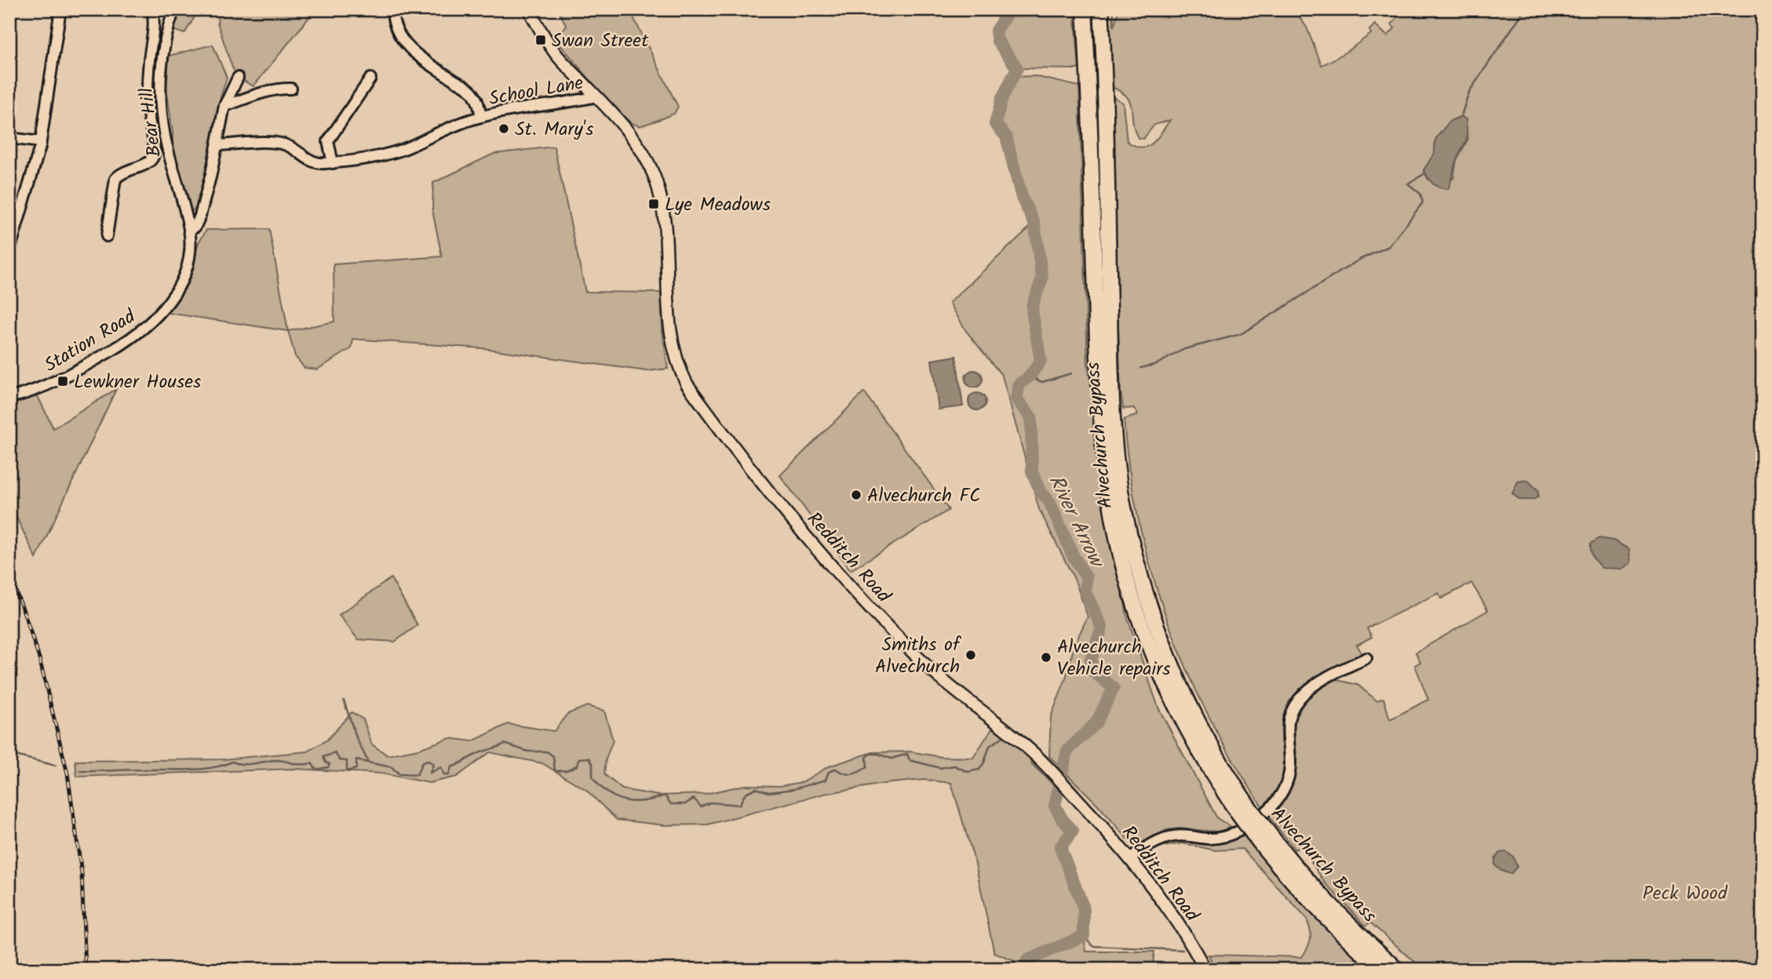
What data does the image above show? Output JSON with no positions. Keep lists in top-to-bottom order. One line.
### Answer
{"streets":{"highway":["Alvechurch Bypass"],"main road":["Redditch Road"],"street":["School Lane","Bear Hill","Station Road"]},"crossings":[["School Lane","Redditch Road"],["Bear Hill","Station Road"]],"water":["River Arrow"],"parks":["Peck Wood"],"places":{"transit":["Swan Street","Lye Meadows","Lewkner Houses"],"other":["St. Mary's","Alvechurch FC","Smiths of Alvechurch","Alvechurch Vehicle repairs"]}}
